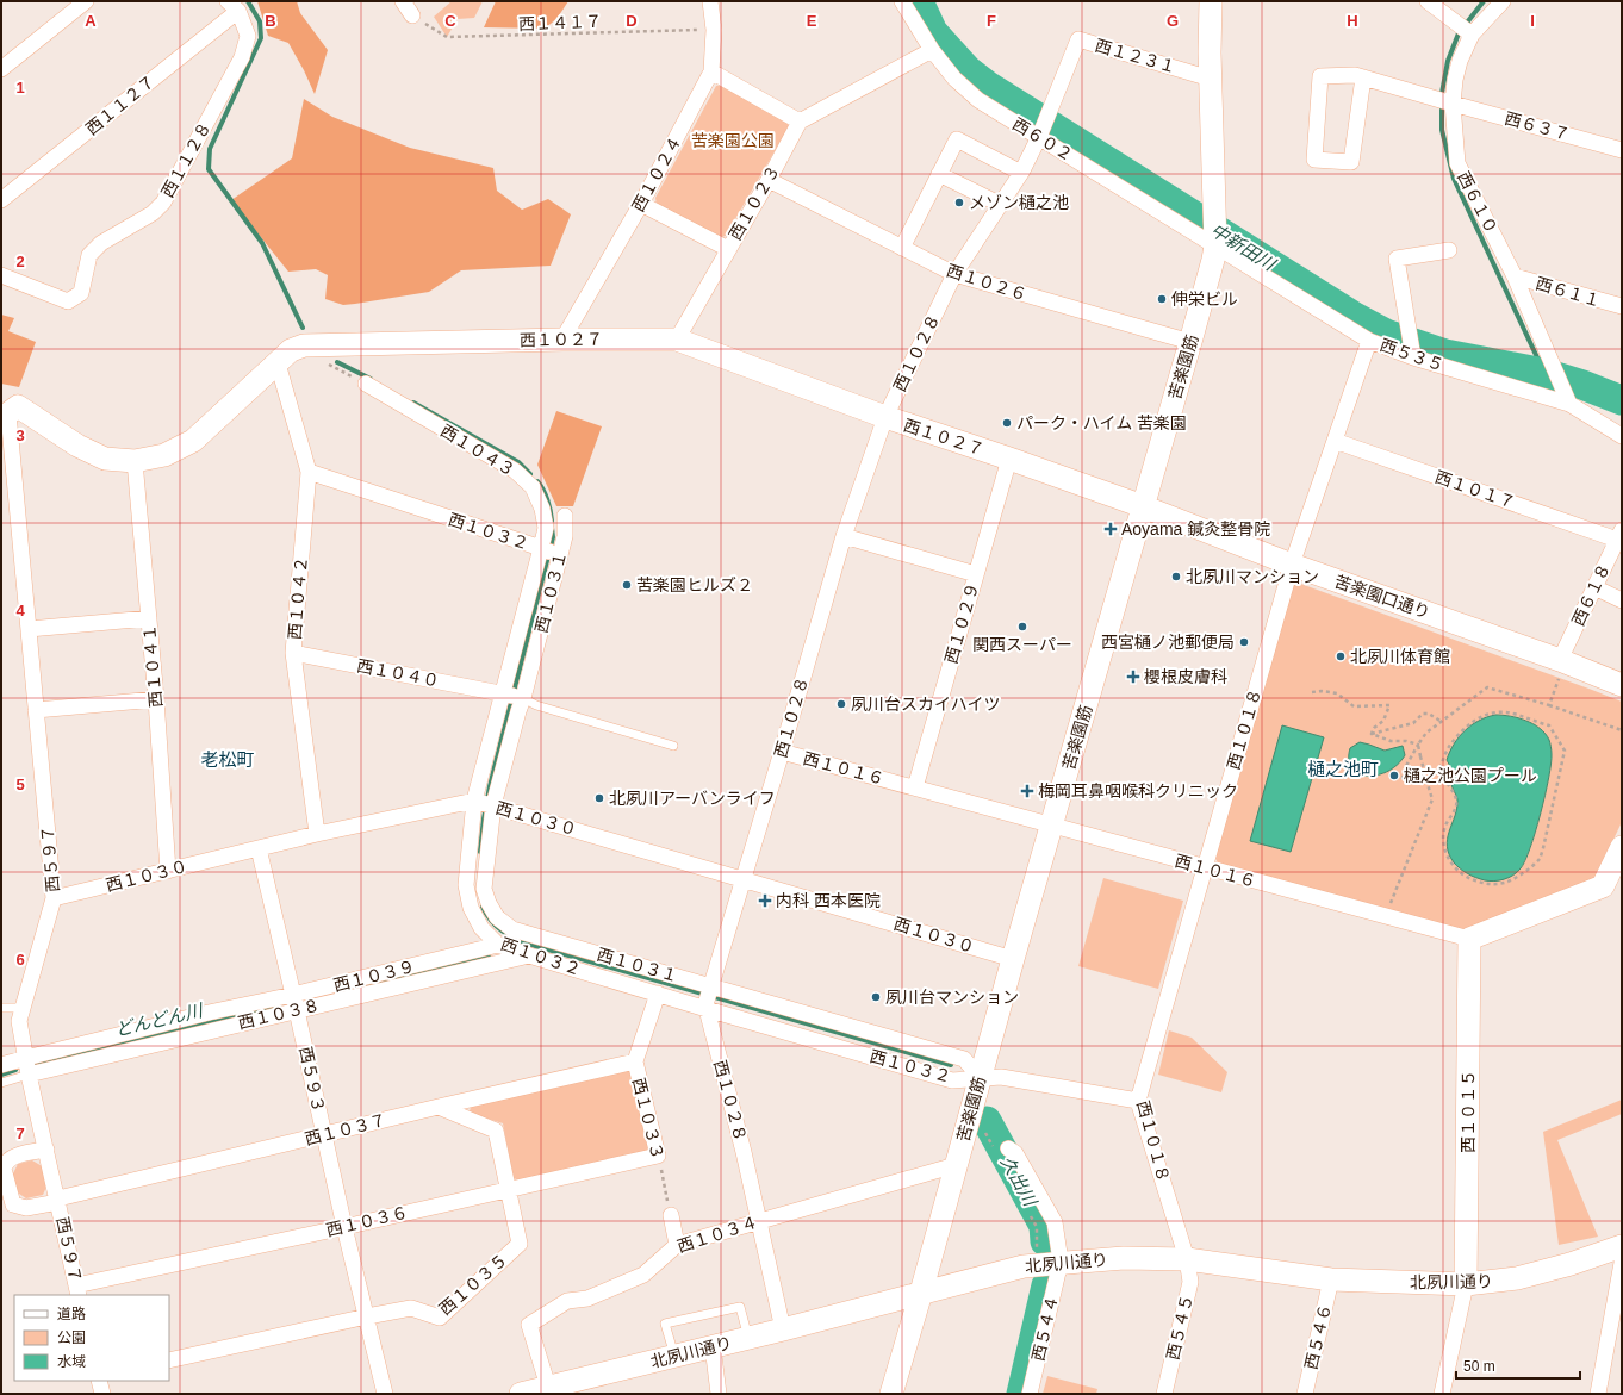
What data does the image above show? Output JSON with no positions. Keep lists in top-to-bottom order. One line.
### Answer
{"streets":{"street":["西１２３１","西１１２７","西６３７","西６０２","西１１２８","西１０２４","西１０２３","西６１０","西１０２６","西６１１","西１０２７","西１０２８","西５３５","苦楽園筋","西１０４３","西１０１７","西１０３２","西１０３１","西６１８","苦楽園口通り","西１０４２","西１０２９","西１０４１","西１０４０","西１０１８","西１０１６","西１０３０","西５９７","西１０３９","西１０３８","西５９３","西１０１５","西１０３３","西１０３７","西１０３６","西１０３４","北夙川通り","西１０３５","西５４５","西５４４","西５４６"],"path":["西１４１７"]},"crossings":[["西１２３１","西６０２"],["西１２３１","西１０２８"],["西１２３１","苦楽園筋"],["西１１２７","西１１２８"],["西６３７","西６１０"],["西６０２","西１０２８"],["西６０２","西５３５"],["西６０２","苦楽園筋"],["西１０２４","西１０２７"],["西１０２３","西１０２６"],["西１０２３","西１０２７"],["西６１０","西６１１"],["西６１０","西５３５"],["西１０２６","西１０２８"],["西１０２６","苦楽園筋"],["西１０２７","西１０２８"],["西１０２７","苦楽園筋"],["西１０２７","苦楽園口通り"],["西１０２７","西１０４２"],["西１０２７","西１０２９"],["西１０２７","西１０４１"],["西１０２７","西５９７"],["西１０２８","西１０３２"],["西１０２８","西１０３１"],["西１０２８","西１０１６"],["西１０２８","西１０３０"],["西１０２８","西１０３４"],["西１０２８","北夙川通り"],["西５３５","苦楽園筋"],["西５３５","西１０１８"],["苦楽園筋","西１０３２"],["苦楽園筋","西１０３１"],["苦楽園筋","苦楽園口通り"],["苦楽園筋","西１０１６"],["苦楽園筋","西１０３０"],["苦楽園筋","西１０３４"],["苦楽園筋","北夙川通り"],["西１０４３","西１０３２"],["西１０１７","西６１８"],["西１０１７","西１０１８"],["西１０３２","西１０３１"],["西１０３２","西１０４２"],["西１０３２","西１０４０"],["西１０３２","西１０１８"],["西１０３２","西１０３０"],["西１０３２","西１０３９"],["西１０３２","西１０３８"],["西１０３２","西１０３３"],["西１０３１","西１０４０"],["西１０３１","西１０３０"],["西６１８","苦楽園口通り"],["苦楽園口通り","西１０１８"],["西１０４２","西１０４０"],["西１０４２","西１０３０"],["西１０２９","西１０１６"],["西１０４１","西１０３０"],["西１０１８","西１０１６"],["西１０１８","北夙川通り"],["西１０１８","西５４５"],["西１０１６","西１０１５"],["西１０３０","西５９７"],["西１０３０","西５９３"],["西５９７","西１０３９"],["西５９７","西１０３８"],["西５９７","西１０３７"],["西５９７","西１０３６"],["西１０３９","西１０３８"],["西１０３９","西５９３"],["西１０３８","西５９３"],["西５９３","西１０３７"],["西５９３","西１０３６"],["西５９３","西１０３５"],["西１０１５","北夙川通り"],["西１０３３","西１０３７"],["西１０３３","西１０３６"],["西１０３７","西１０３５"],["西１０３６","西１０３５"],["西１０３４","北夙川通り"],["北夙川通り","西５４５"],["北夙川通り","西５４４"],["北夙川通り","西５４６"]],"districts":["老松町","樋之池町"],"water":["中新田川","どんどん川","久出川"],"parks":["苦楽園公園"],"places":{"other":["メゾン樋之池","伸栄ビル","パーク・ハイム 苦楽園","北夙川マンション","苦楽園ヒルズ２","関西スーパー","西宮樋ノ池郵便局","北夙川体育館","夙川台スカイハイツ","樋之池公園プール","北夙川アーバンライフ","夙川台マンション"],"health":["Aoyama 鍼灸整骨院","櫻根皮膚科","梅岡耳鼻咽喉科クリニック","内科 西本医院"]},"legend":["道路","公園","水域"],"scale_bar":"50 m","grid":{"columns":["A","B","C","D","E","F","G","H","I"],"rows":["1","2","3","4","5","6","7"]}}
